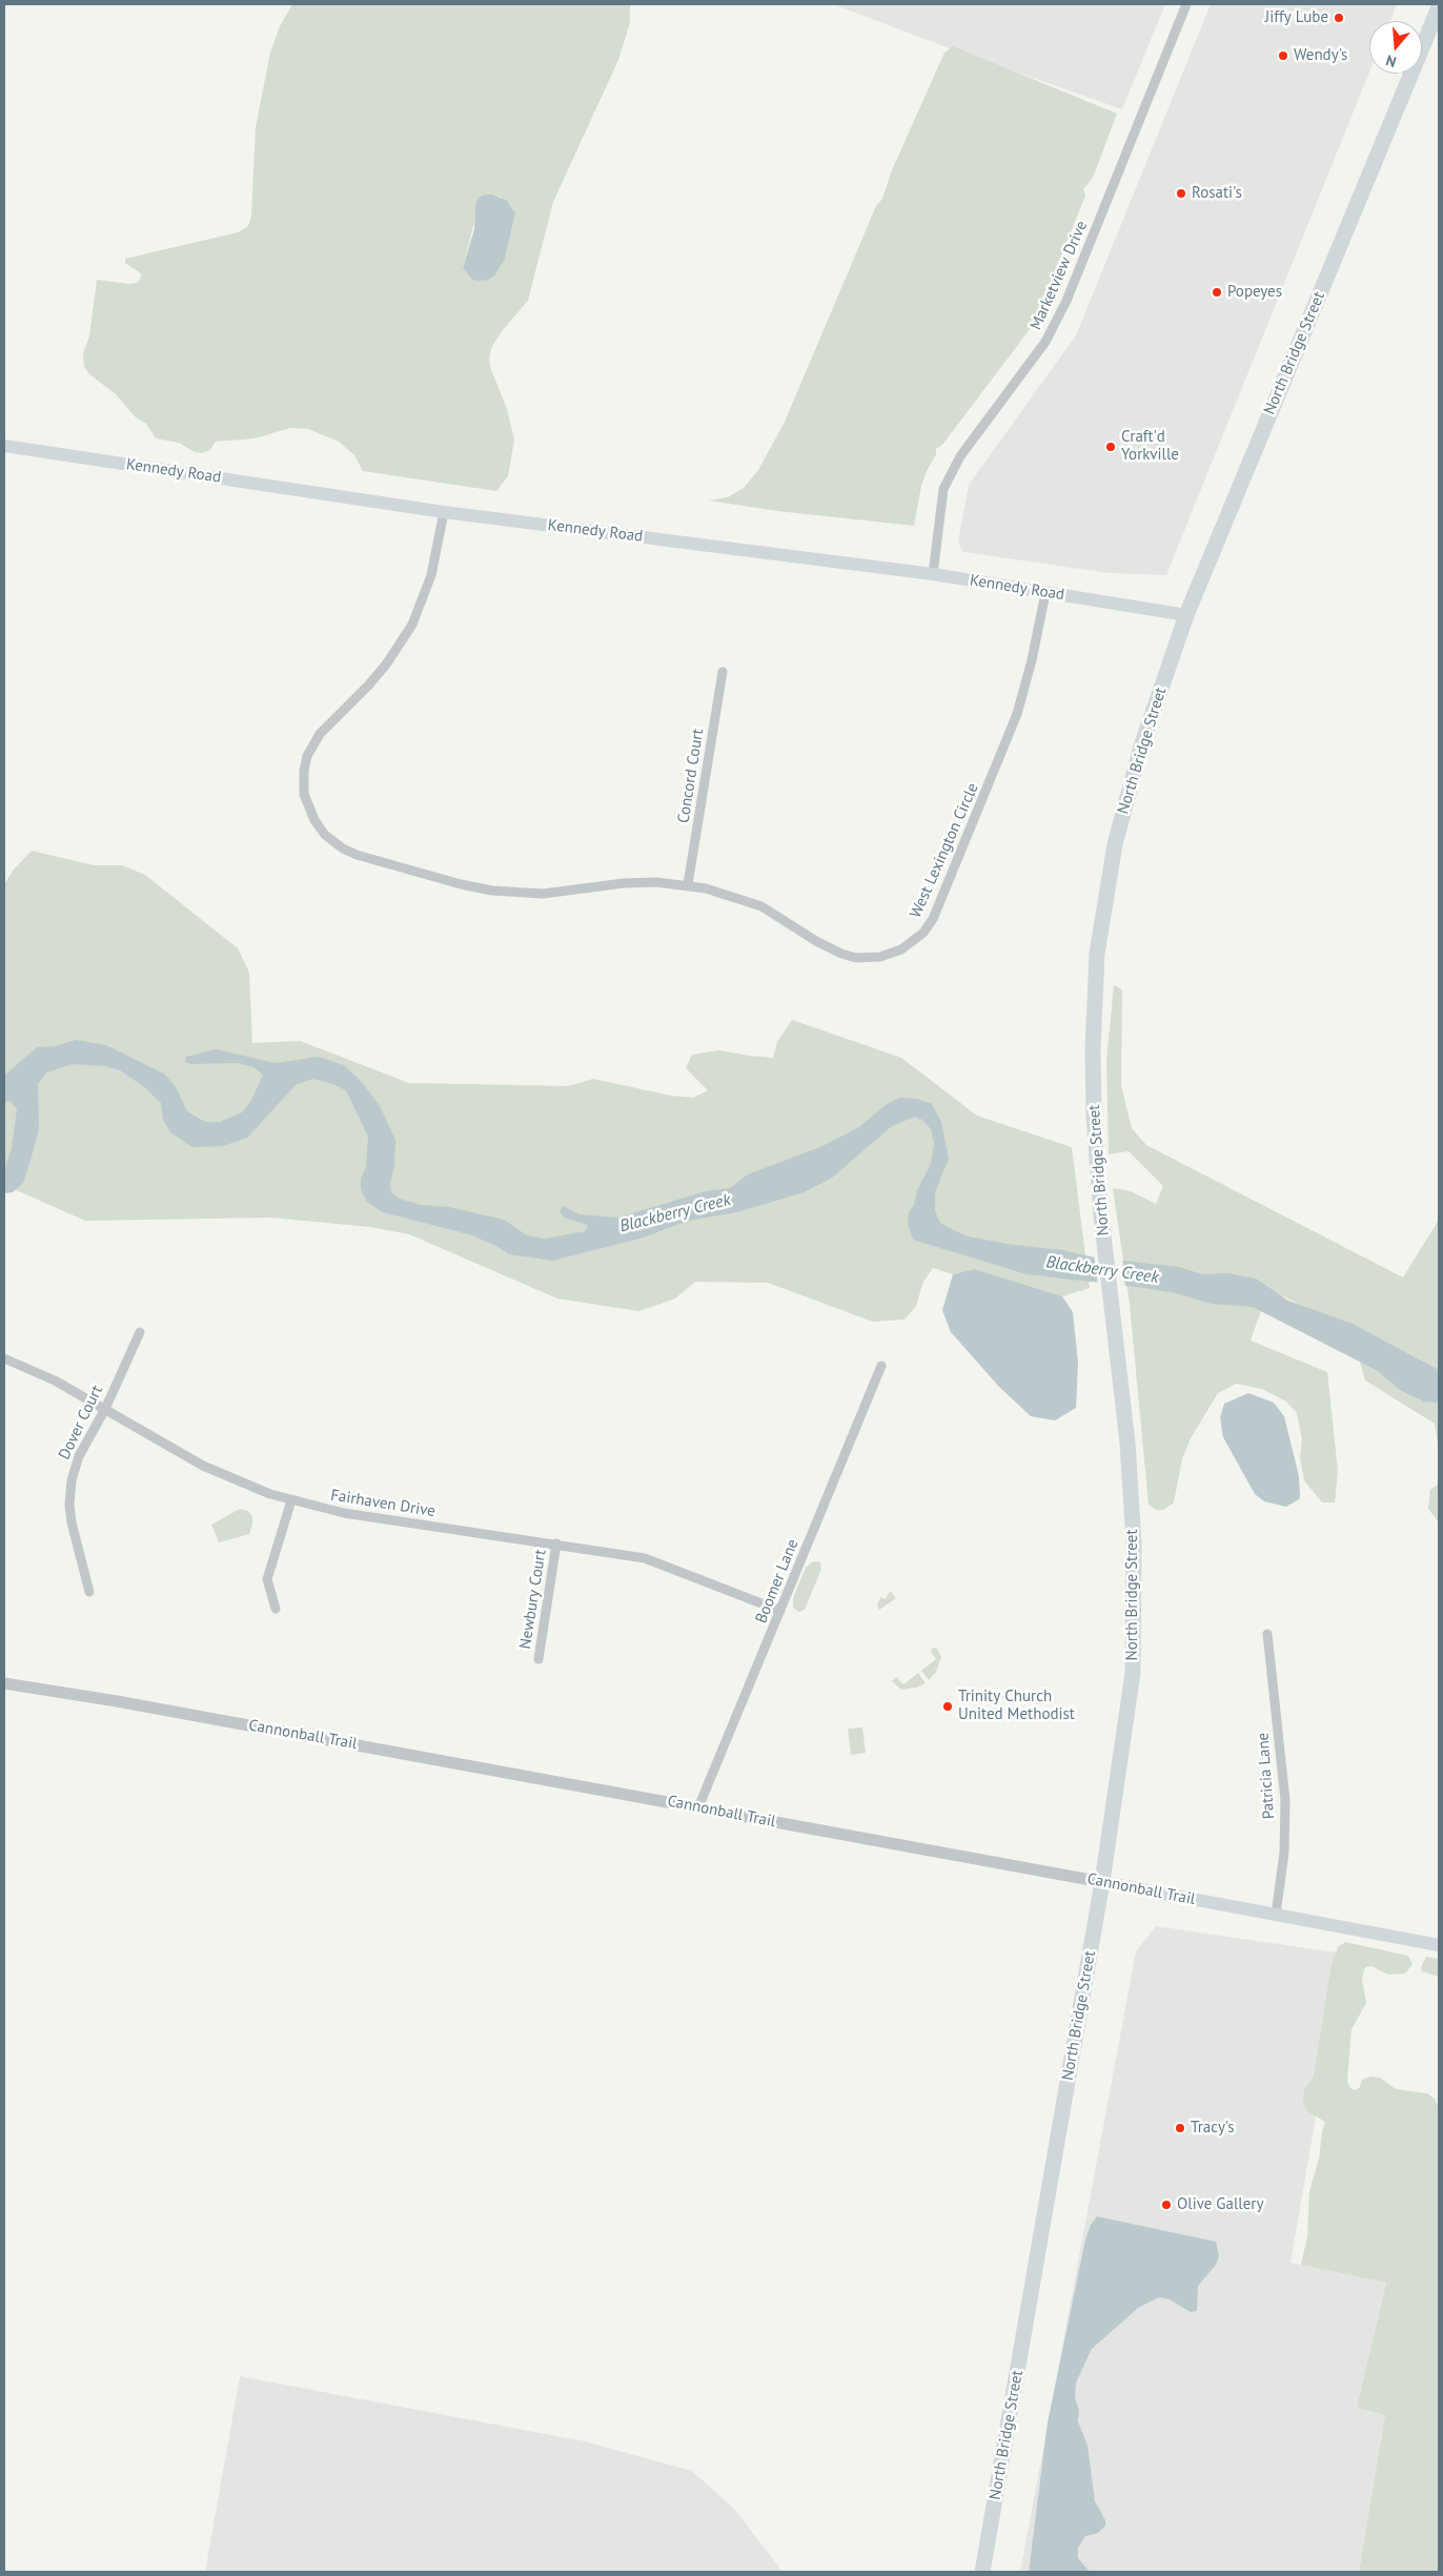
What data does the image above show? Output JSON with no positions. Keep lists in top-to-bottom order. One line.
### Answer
{"streets":{"highway":["North Bridge Street"],"main road":["Kennedy Road","Cannonball Trail"],"street":["Marketview Drive","Concord Court","West Lexington Circle","Dover Court","Fairhaven Drive","Boomer Lane","Newbury Court","Patricia Lane"]},"crossings":[["Marketview Drive","Kennedy Road"],["North Bridge Street","Kennedy Road"],["North Bridge Street","Cannonball Trail"],["Kennedy Road","West Lexington Circle"],["Concord Court","West Lexington Circle"],["Dover Court","Fairhaven Drive"],["Fairhaven Drive","Boomer Lane"],["Fairhaven Drive","Newbury Court"],["Boomer Lane","Cannonball Trail"],["Cannonball Trail","Patricia Lane"]],"water":["Blackberry Creek"],"places":["Jiffy Lube","Wendy's","Rosati's","Popeyes","Craft'd Yorkville","Trinity Church United Methodist","Tracy's","Olive Gallery"],"north":"bottom"}
